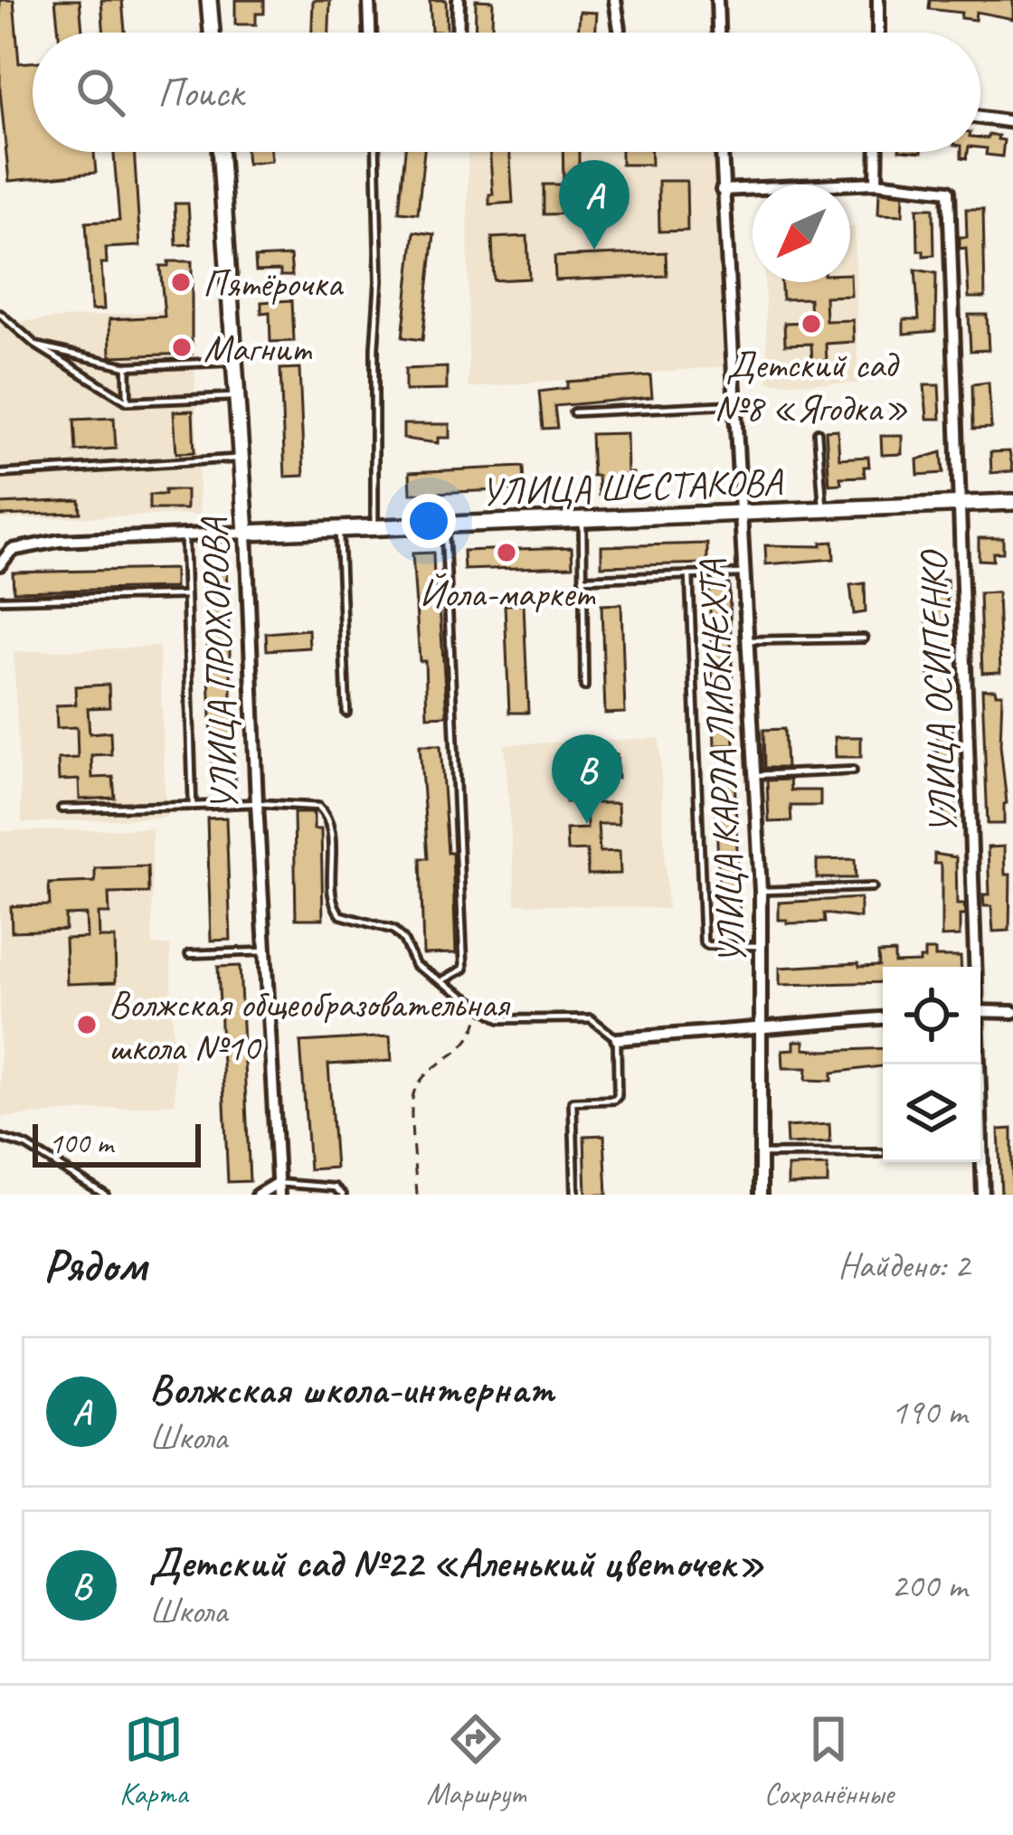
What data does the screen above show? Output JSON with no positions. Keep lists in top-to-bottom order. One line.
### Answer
{"streets":{"main road":["УЛИЦА ШЕСТАКОВА","УЛИЦА ПРОХОРОВА"],"street":["УЛИЦА ОСИПЕНКО","УЛИЦА КАРЛА ЛИБКНЕХТА"]},"crossings":[["УЛИЦА ШЕСТАКОВА","УЛИЦА ПРОХОРОВА"],["УЛИЦА ШЕСТАКОВА","УЛИЦА ОСИПЕНКО"],["УЛИЦА ШЕСТАКОВА","УЛИЦА КАРЛА ЛИБКНЕХТА"]],"places":["Пятёрочка","Детский сад №8 «Ягодка»","Магнит","Йола-маркет","Волжская общеобразовательная школа №10"],"scale_bar":"100 m","north":"bottom left","page":{"search":"Поиск","pins":["A","B"],"scale":"100 m","heading":["Рядом","Найдено: 2"],"list":[{"mark":"A","name":"Волжская школа-интернат","note":"Школа","value":"190 m"},{"mark":"B","name":"Детский сад №22 «Аленький цветочек»","note":"Школа","value":"200 m"}],"nav":["Карта","Маршрут","Сохранённые"]}}
